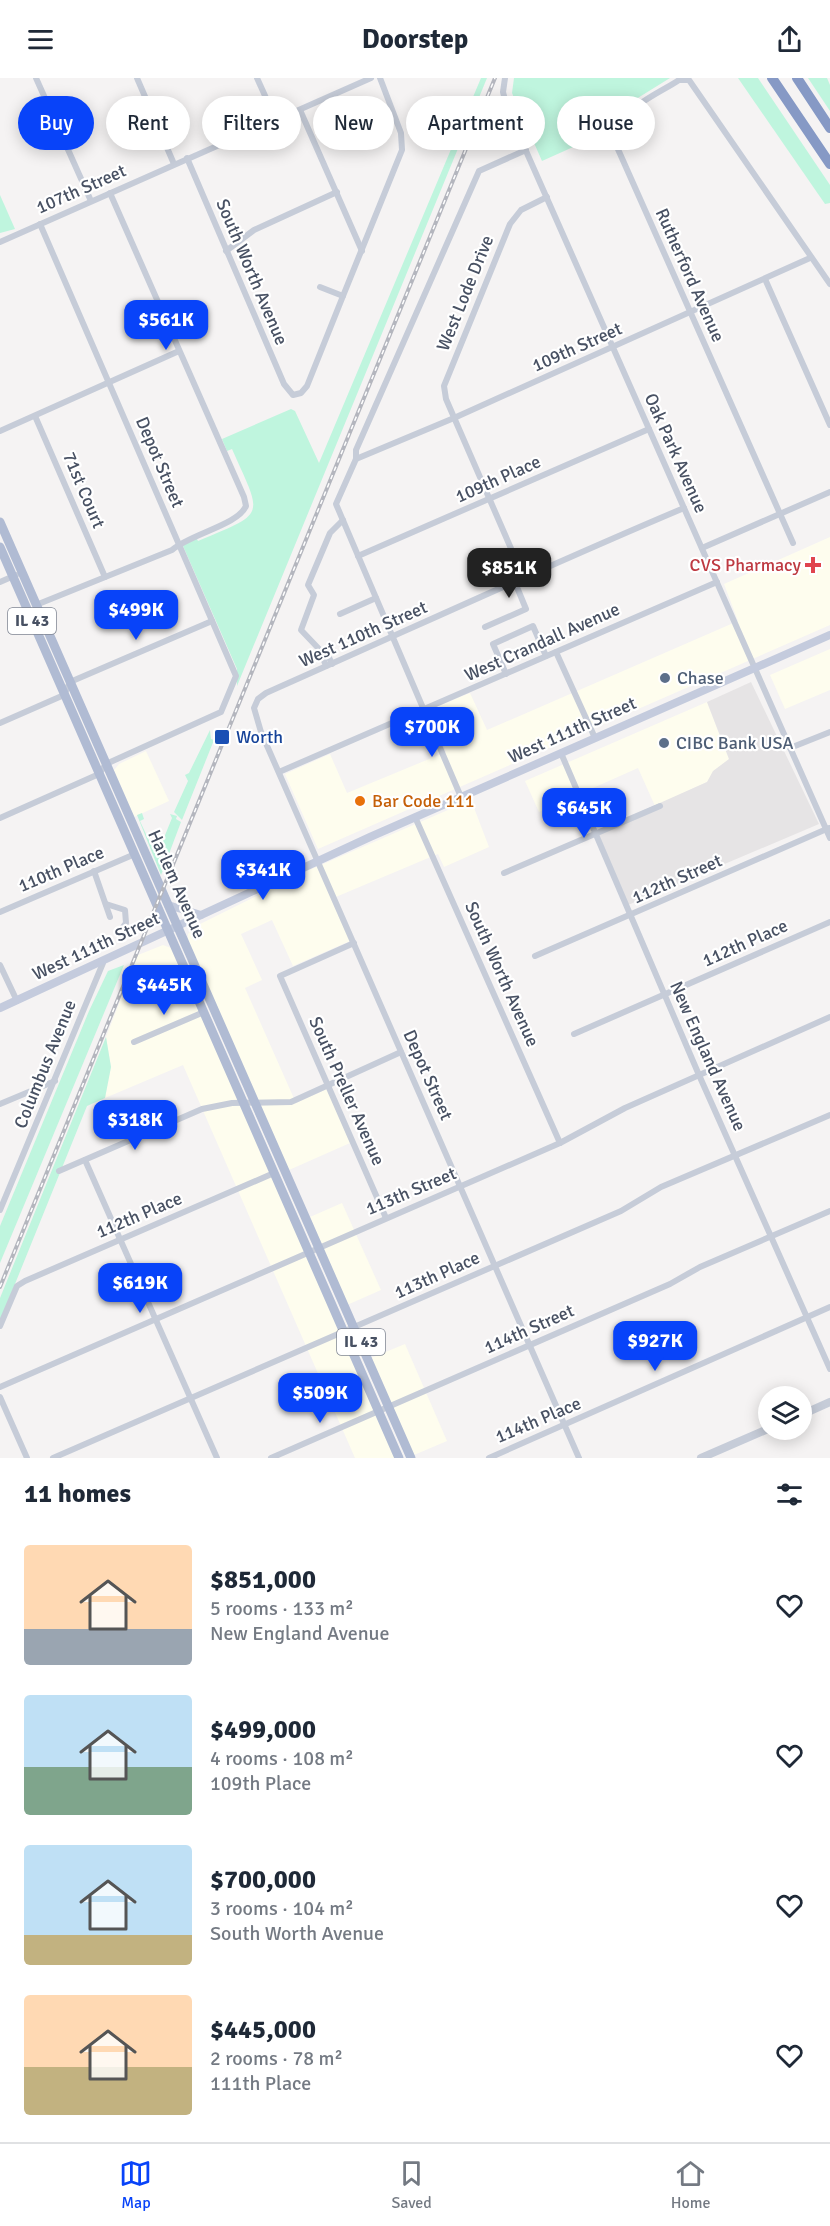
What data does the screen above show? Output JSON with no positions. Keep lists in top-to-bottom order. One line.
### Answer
{"streets":{"main road":["IL 43","West 111th Street","Harlem Avenue"],"street":["107th Street","South Worth Avenue","Rutherford Avenue","West Lode Drive","109th Street","Oak Park Avenue","Depot Street","109th Place","71st Court","West 110th Street","West Crandall Avenue","110th Place","112th Street","112th Place","New England Avenue","Columbus Avenue","South Preller Avenue","113th Street","113th Place","114th Street","114th Place"]},"crossings":[["107th Street","South Worth Avenue"],["107th Street","Depot Street"],["South Worth Avenue","West 111th Street"],["South Worth Avenue","113th Street"],["Rutherford Avenue","109th Street"],["West Lode Drive","109th Street"],["West Lode Drive","Oak Park Avenue"],["109th Street","Oak Park Avenue"],["Oak Park Avenue","109th Place"],["Oak Park Avenue","West 110th Street"],["Oak Park Avenue","West Crandall Avenue"],["Oak Park Avenue","West 111th Street"],["Oak Park Avenue","112th Street"],["Depot Street","West 110th Street"],["Depot Street","West Crandall Avenue"],["Depot Street","West 111th Street"],["Depot Street","Harlem Avenue"],["Depot Street","South Preller Avenue"],["Depot Street","113th Street"],["Depot Street","113th Place"],["Depot Street","114th Street"],["Depot Street","114th Place"],["West 111th Street","Harlem Avenue"],["West 111th Street","New England Avenue"],["West 111th Street","Columbus Avenue"],["110th Place","Harlem Avenue"],["112th Street","New England Avenue"],["Harlem Avenue","112th Place"],["Harlem Avenue","113th Street"],["Harlem Avenue","113th Place"],["Harlem Avenue","114th Street"],["112th Place","New England Avenue"],["New England Avenue","113th Street"],["New England Avenue","113th Place"],["New England Avenue","114th Street"],["New England Avenue","114th Place"],["South Preller Avenue","113th Street"]],"places":{"health":["CVS Pharmacy"],"other":["Chase","CIBC Bank USA","Bar Code 111"],"transit":["Worth"]},"page":{"header":"Doorstep","chip":["Buy","Rent","Filters","New","Apartment","House"],"price":["$561K","$851K","$499K","$700K","$645K","$341K","$445K","$318K","$619K","$927K","$509K"],"heading":"11 homes","list":[{"name":"$851,000","note":"5 rooms · 133 m² · New England Avenue"},{"name":"$499,000","note":"4 rooms · 108 m² · 109th Place"},{"name":"$700,000","note":"3 rooms · 104 m² · South Worth Avenue"},{"name":"$445,000","note":"2 rooms · 78 m² · 111th Place"}],"tabs":["Map","Saved","Home"]}}
